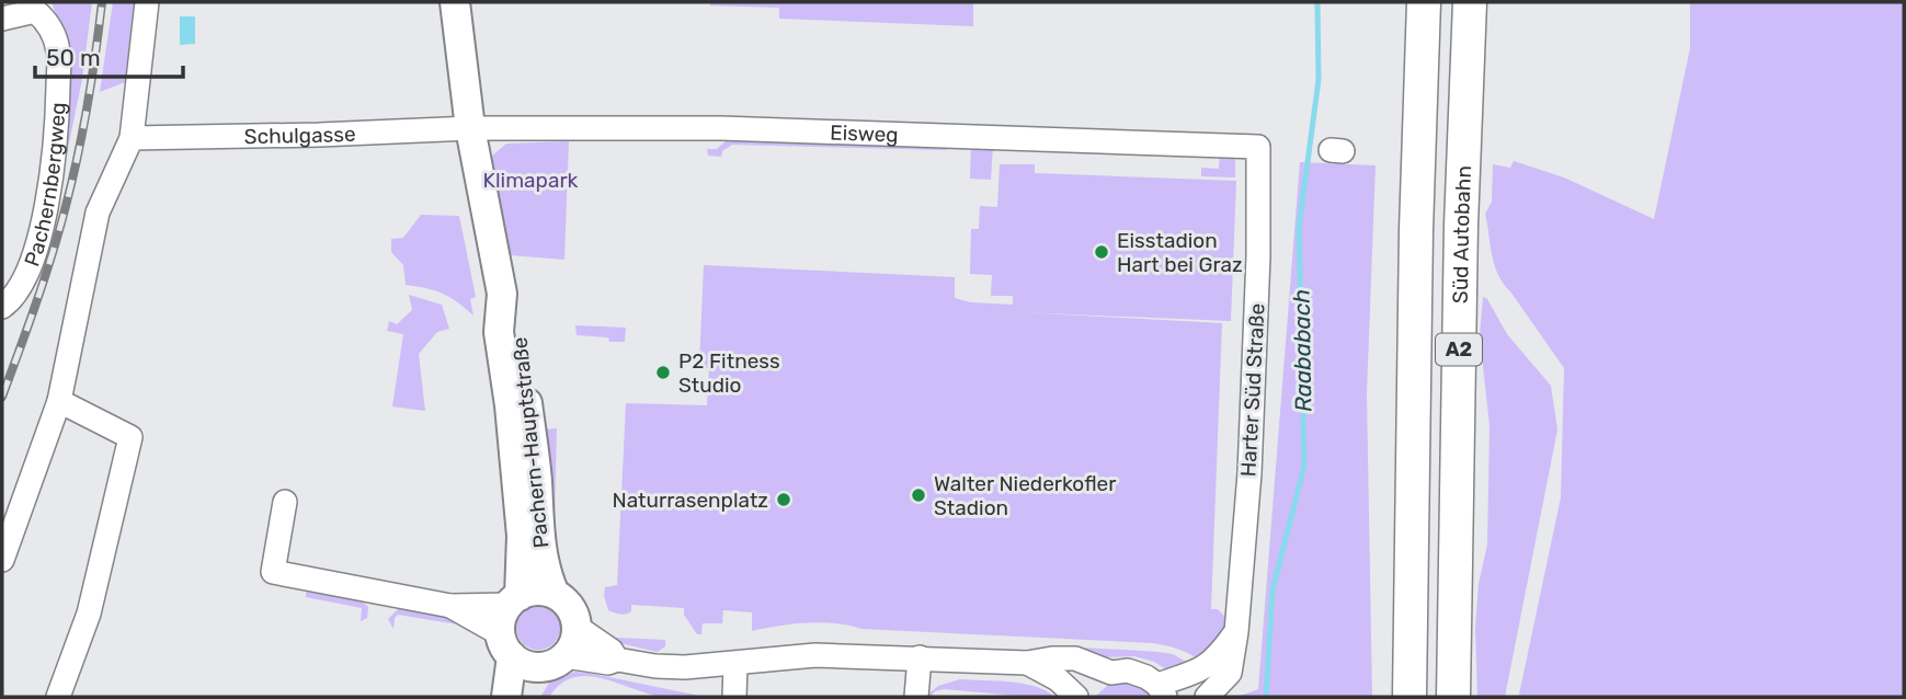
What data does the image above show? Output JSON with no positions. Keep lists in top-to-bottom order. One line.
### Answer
{"streets":{"highway":["Süd Autobahn","A2"],"main road":["Pachern-Hauptstraße"],"street":["Eisweg","Schulgasse","Pachernbergweg","Harter Süd Straße"]},"crossings":[["Eisweg","Schulgasse"],["Eisweg","Harter Süd Straße"],["Eisweg","Pachern-Hauptstraße"],["Schulgasse","Pachern-Hauptstraße"]],"water":["Raababach"],"parks":["Klimapark"],"places":["Eisstadion Hart bei Graz","P2 Fitness Studio","Walter Niederkofler Stadion","Naturrasenplatz"],"scale_bar":"50 m"}
